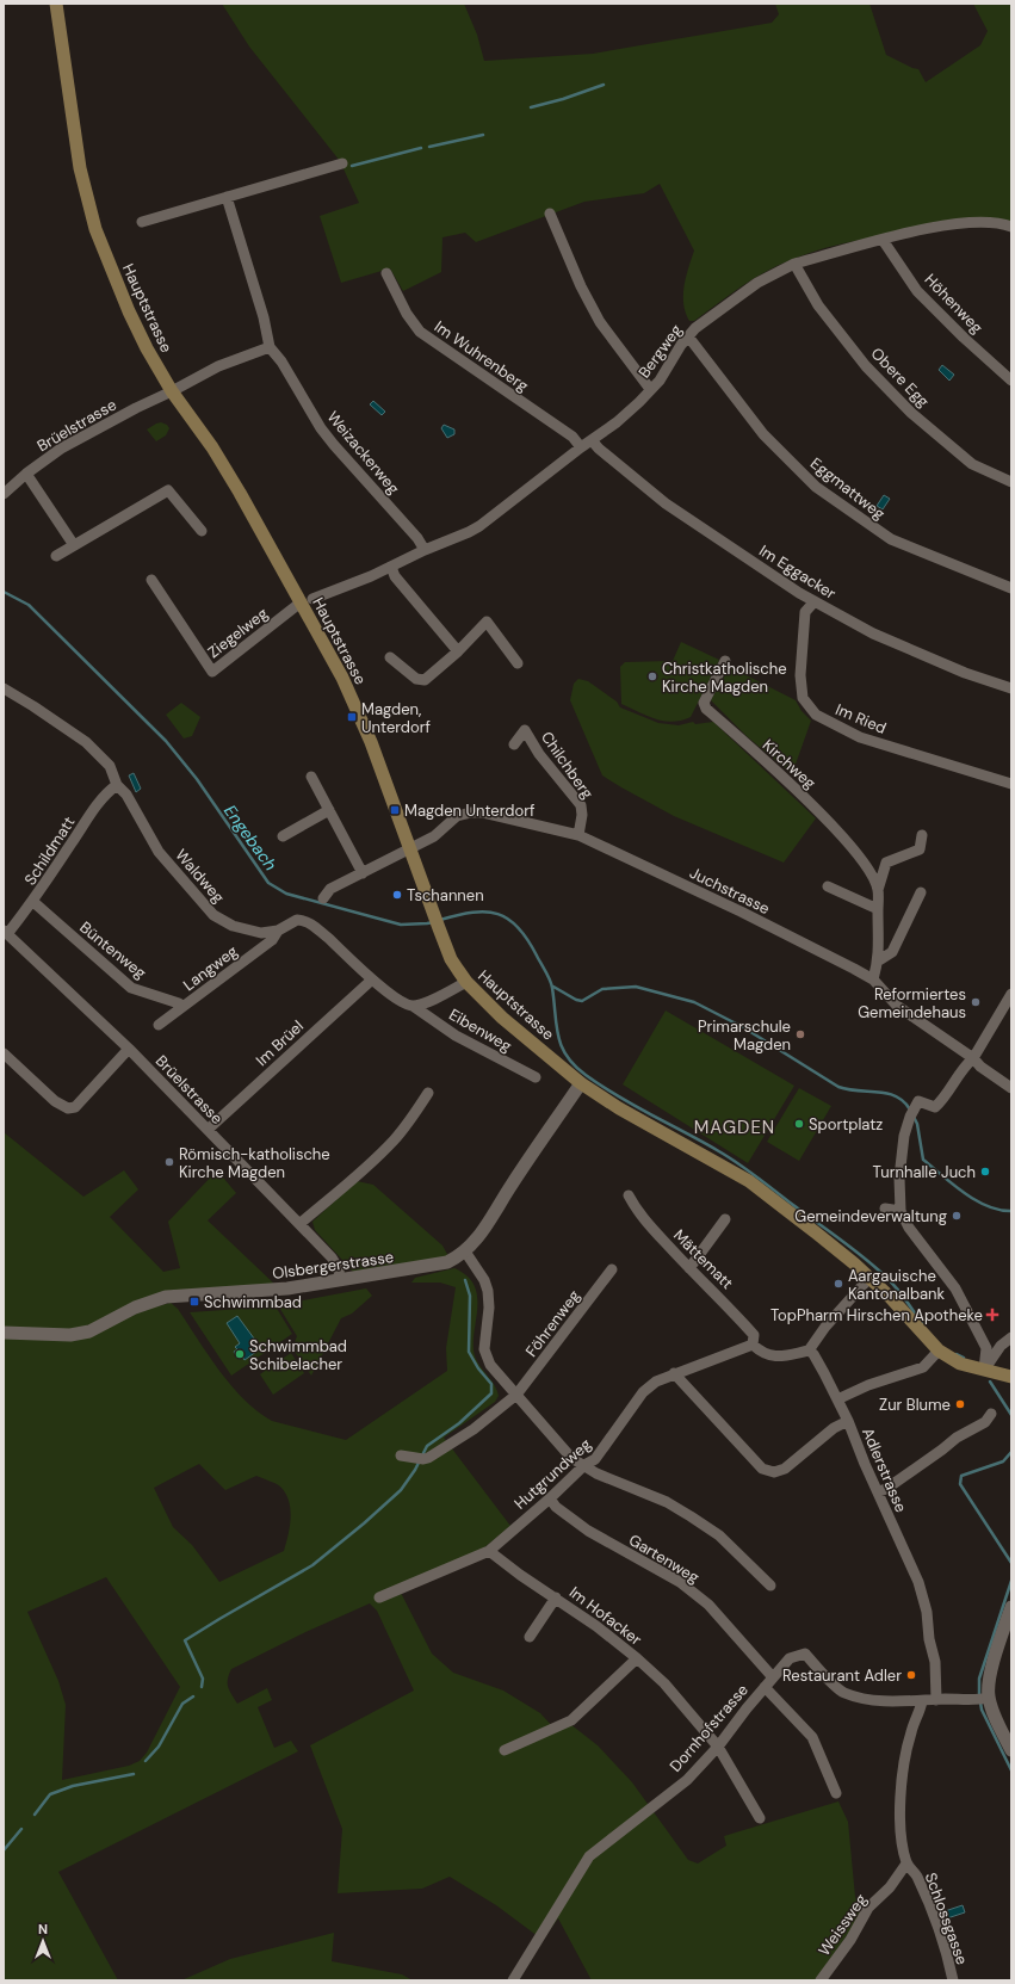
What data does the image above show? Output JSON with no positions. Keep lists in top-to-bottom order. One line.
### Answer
{"streets":{"main road":["Hauptstrasse"],"street":["Höhenweg","Bergweg","Im Wuhrenberg","Obere Egg","Brüelstrasse","Weizackerweg","Eggmattweg","Im Eggacker","Ziegelweg","Im Ried","Kirchweg","Chilchberg","Schildmatt","Waldweg","Juchstrasse","Büntenweg","Langweg","Eibenweg","Im Brüel","Mättematt","Olsbergerstrasse","Föhrenweg","Adlerstrasse","Hutgrundweg","Gartenweg","Im Hofacker","Dornhofstrasse","Schlossgasse","Weissweg"]},"crossings":[["Höhenweg","Bergweg"],["Hauptstrasse","Bergweg"],["Hauptstrasse","Brüelstrasse"],["Hauptstrasse","Ziegelweg"],["Hauptstrasse","Juchstrasse"],["Hauptstrasse","Olsbergerstrasse"],["Bergweg","Im Wuhrenberg"],["Bergweg","Obere Egg"],["Bergweg","Weizackerweg"],["Bergweg","Eggmattweg"],["Bergweg","Im Eggacker"],["Bergweg","Ziegelweg"],["Brüelstrasse","Schildmatt"],["Brüelstrasse","Im Brüel"],["Brüelstrasse","Olsbergerstrasse"],["Im Eggacker","Im Ried"],["Kirchweg","Juchstrasse"],["Chilchberg","Juchstrasse"],["Schildmatt","Waldweg"],["Schildmatt","Büntenweg"],["Waldweg","Langweg"],["Waldweg","Eibenweg"],["Waldweg","Im Brüel"],["Büntenweg","Langweg"],["Mättematt","Hutgrundweg"],["Adlerstrasse","Dornhofstrasse"],["Hutgrundweg","Gartenweg"],["Hutgrundweg","Im Hofacker"],["Gartenweg","Dornhofstrasse"],["Im Hofacker","Dornhofstrasse"],["Dornhofstrasse","Schlossgasse"],["Schlossgasse","Weissweg"]],"districts":["MAGDEN"],"water":["Engebach"],"places":{"other":["Christkatholische Kirche Magden","Tschannen","Reformiertes Gemeindehaus","Primarschule Magden","Sportplatz","Römisch-katholische Kirche Magden","Turnhalle Juch","Gemeindeverwaltung","Aargauische Kantonalbank","Schwimmbad Schibelacher","Zur Blume","Restaurant Adler"],"transit":["Magden, Unterdorf","Magden Unterdorf","Schwimmbad"],"health":["TopPharm Hirschen Apotheke"]},"north":"top"}
